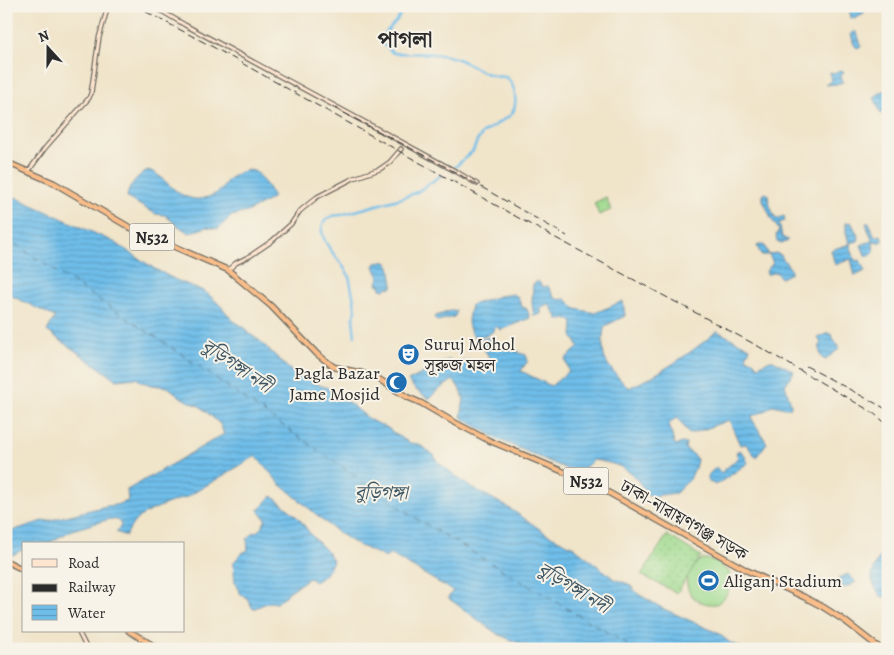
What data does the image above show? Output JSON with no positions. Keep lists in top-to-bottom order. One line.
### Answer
{"streets":{"highway":["N532","ঢাকা-নারায়ণগঞ্জ সড়ক"]},"crossings":[["N532","ঢাকা-নারায়ণগঞ্জ সড়ক"]],"districts":["পাগলা"],"water":["বুড়িগঙ্গা নদী","বুড়িগঙ্গা"],"places":{"theatre":["Suruj Mohol সূরুজ মহল"],"mosque":["Pagla Bazar Jame Mosjid"],"sports":["Aliganj Stadium"]},"legend":["Road","Railway","Water"],"north":"top"}
